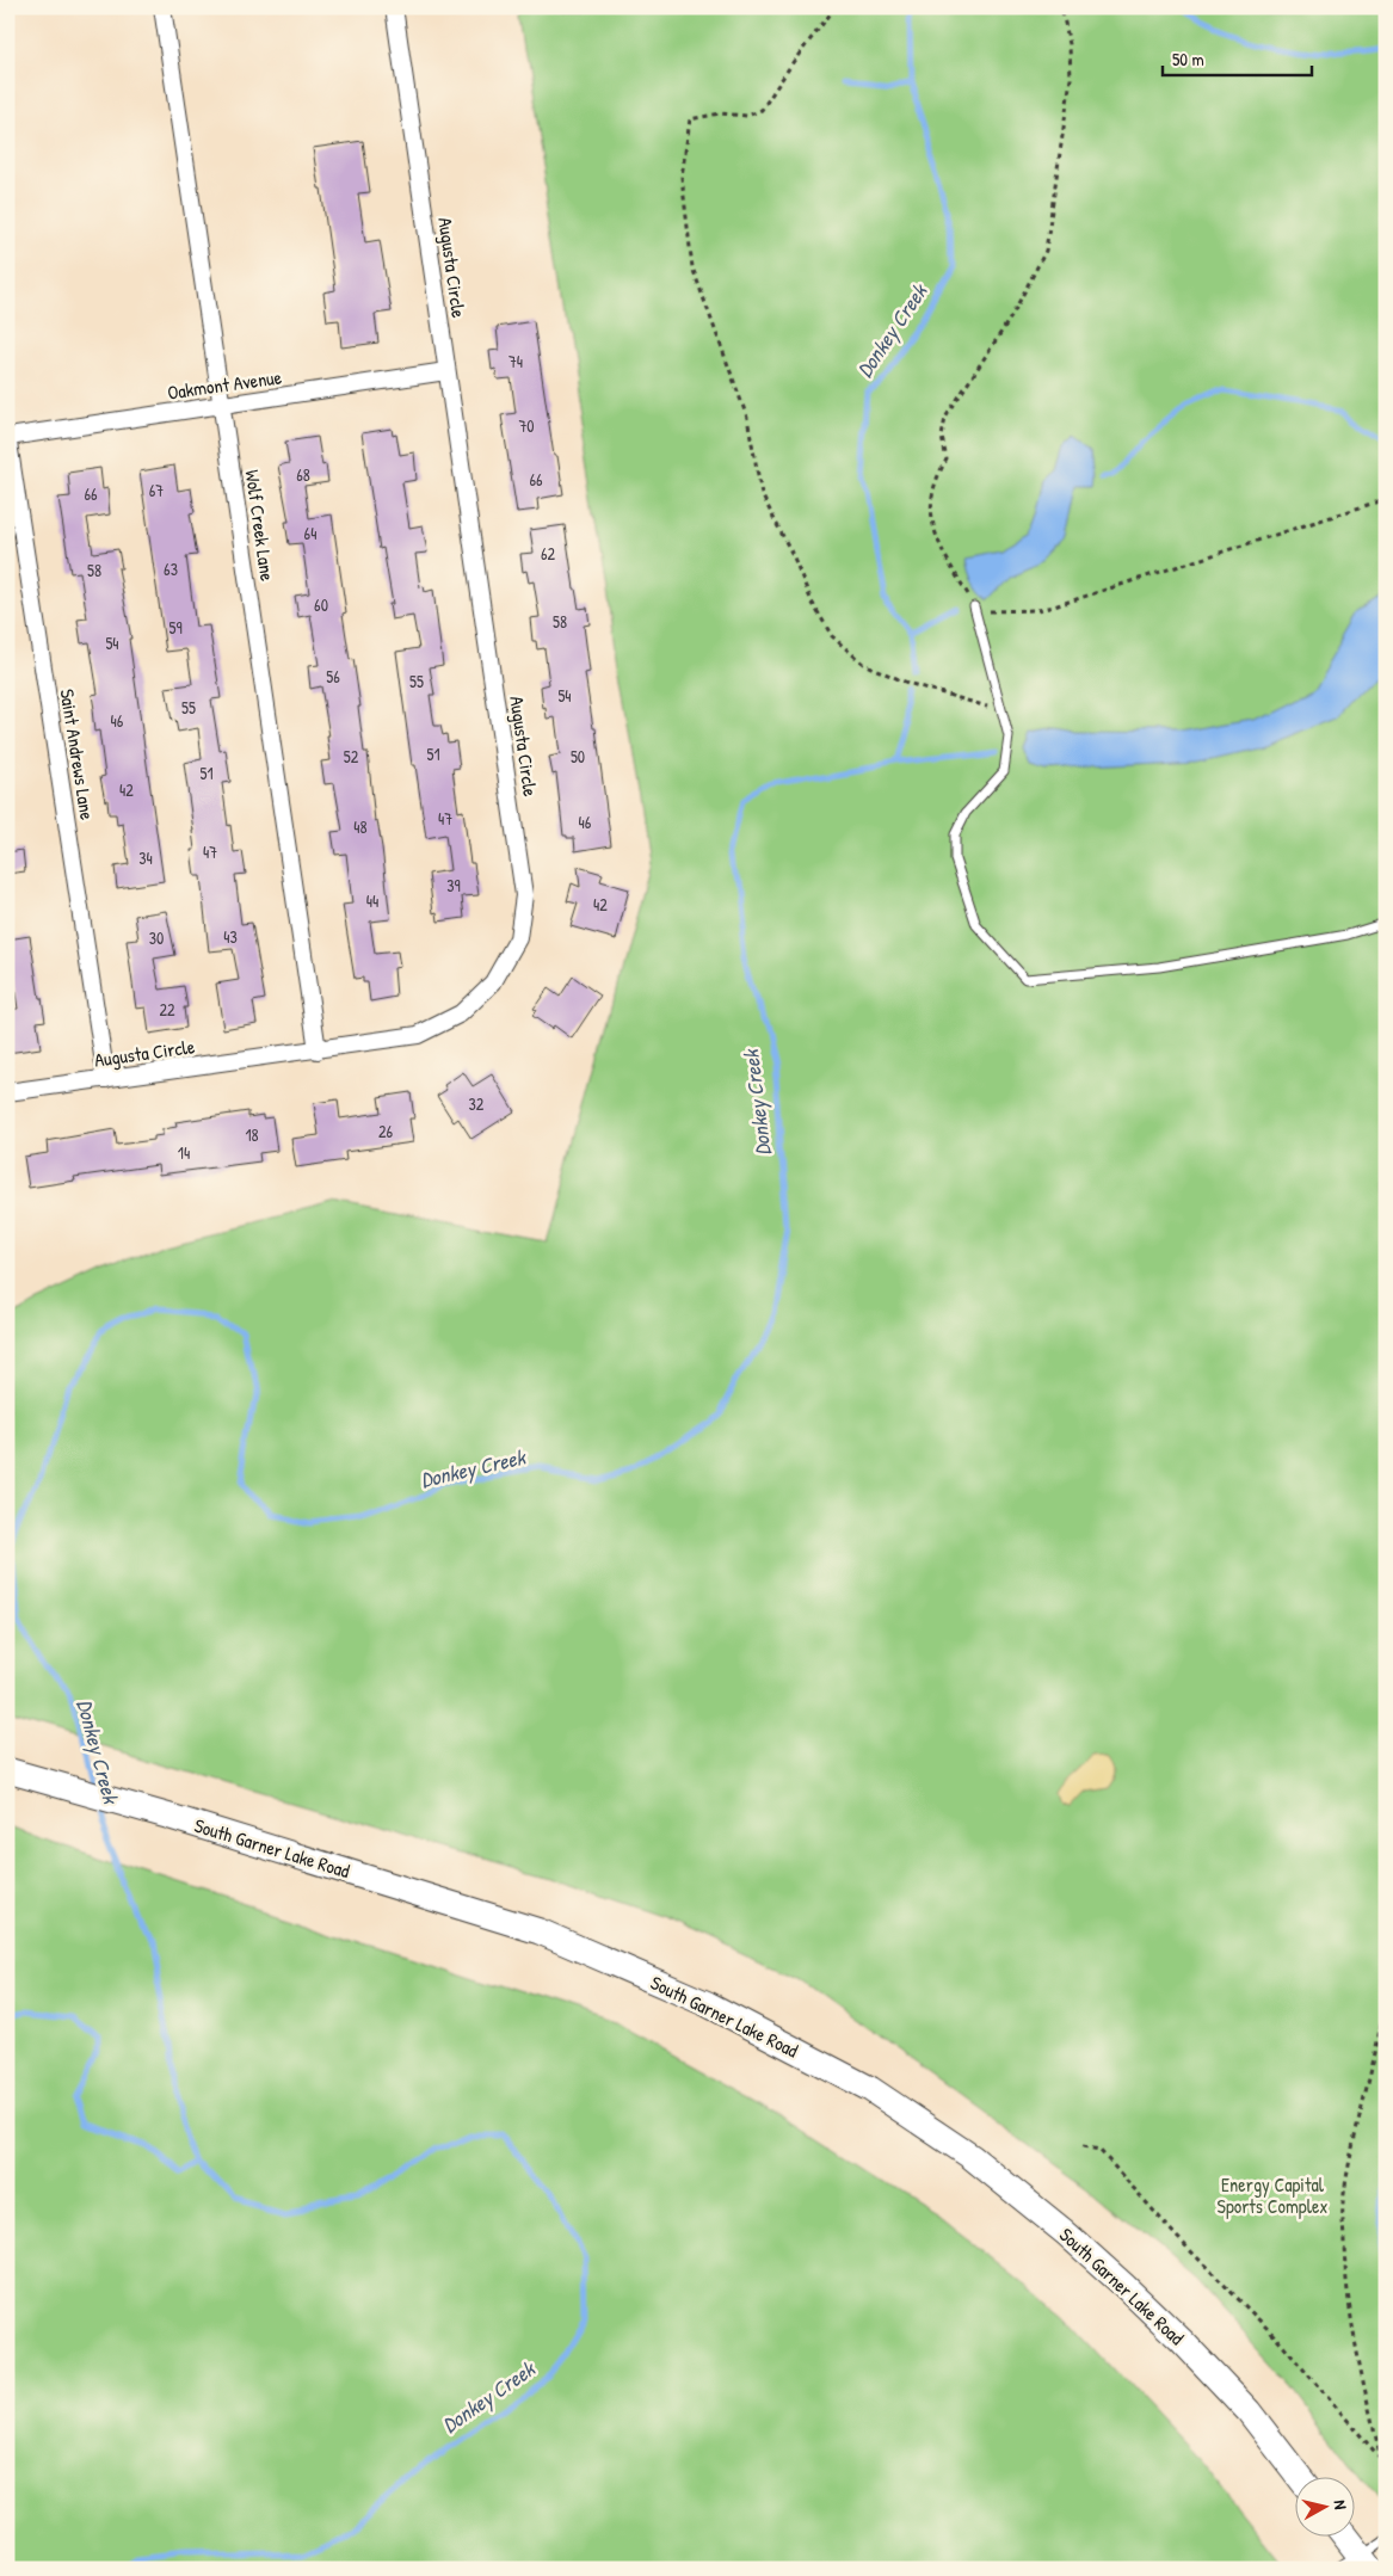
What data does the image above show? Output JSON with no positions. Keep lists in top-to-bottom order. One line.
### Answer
{"streets":{"main road":["South Garner Lake Road"],"street":["Augusta Circle","Oakmont Avenue","Wolf Creek Lane","Saint Andrews Lane"]},"crossings":[["Augusta Circle","Oakmont Avenue"],["Augusta Circle","Wolf Creek Lane"],["Augusta Circle","Saint Andrews Lane"],["Oakmont Avenue","Wolf Creek Lane"],["Oakmont Avenue","Saint Andrews Lane"]],"water":["Donkey Creek"],"parks":["Energy Capital Sports Complex"],"house_numbers":["74","70","68","66","67","66","64","62","63","58","60","58","59","54","56","55","54","55","46","51","52","50","51","42","47","46","48","47","34","39","44","42","43","30","22","32","26","18","14"],"scale_bar":"50 m","north":"right"}
